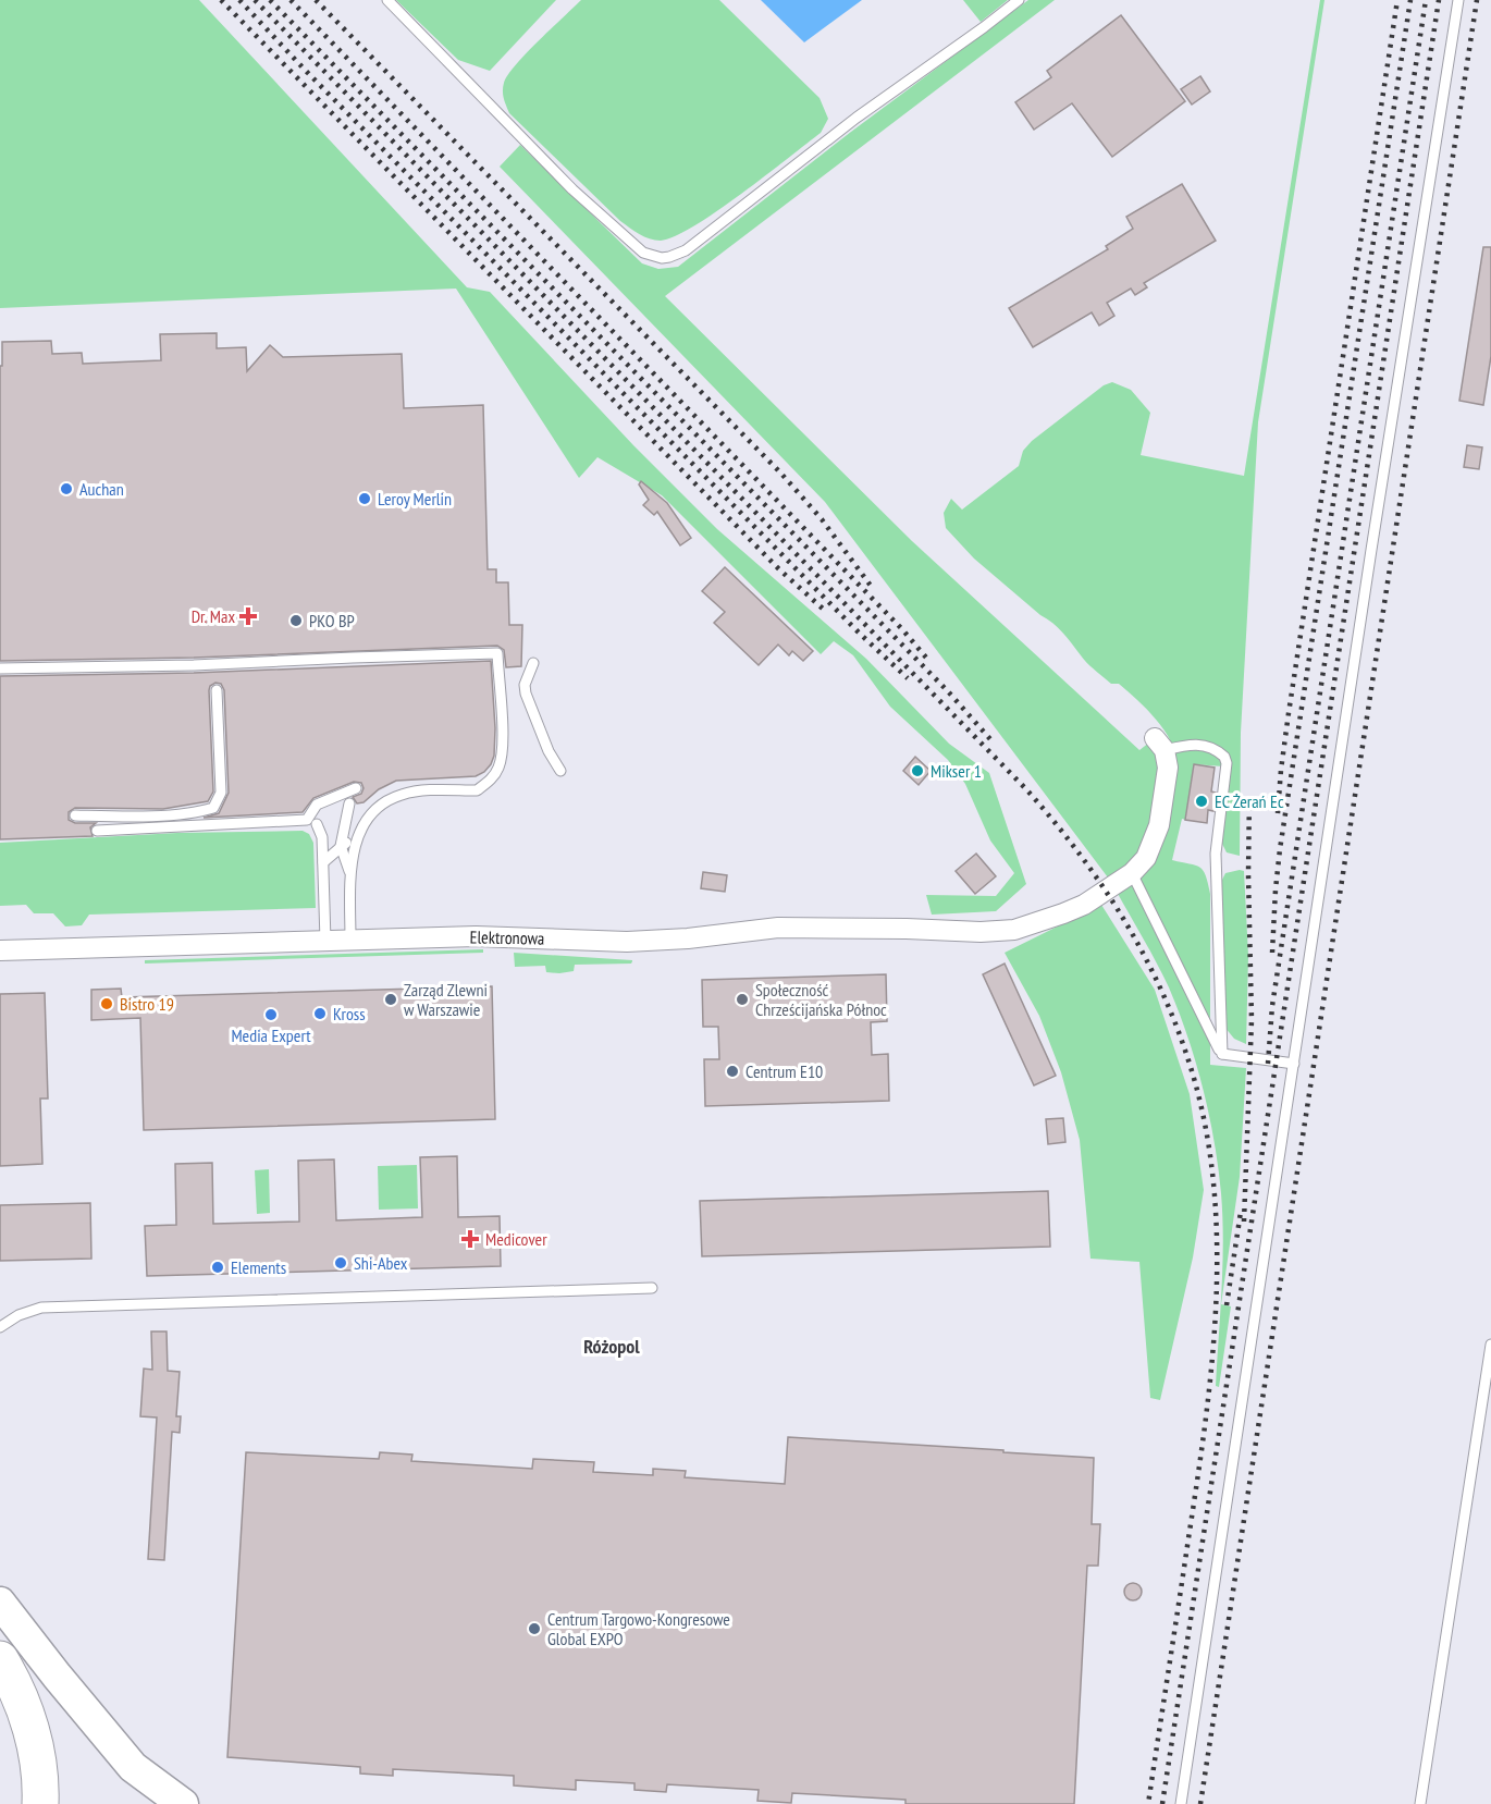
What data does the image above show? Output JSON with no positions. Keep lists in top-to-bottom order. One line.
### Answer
{"streets":{"street":["Elektronowa"]},"districts":["Różopol"],"places":{"other":["Auchan","Leroy Merlin","PKO BP","Mikser 1","EC Żerań Ec","Zarząd Zlewni w Warszawie","Społeczność Chrześcijańska Północ","Bistro 19","Kross","Media Expert","Centrum E10","Shi-Abex","Elements","Centrum Targowo-Kongresowe Global EXPO"],"health":["Dr. Max","Medicover"]}}
